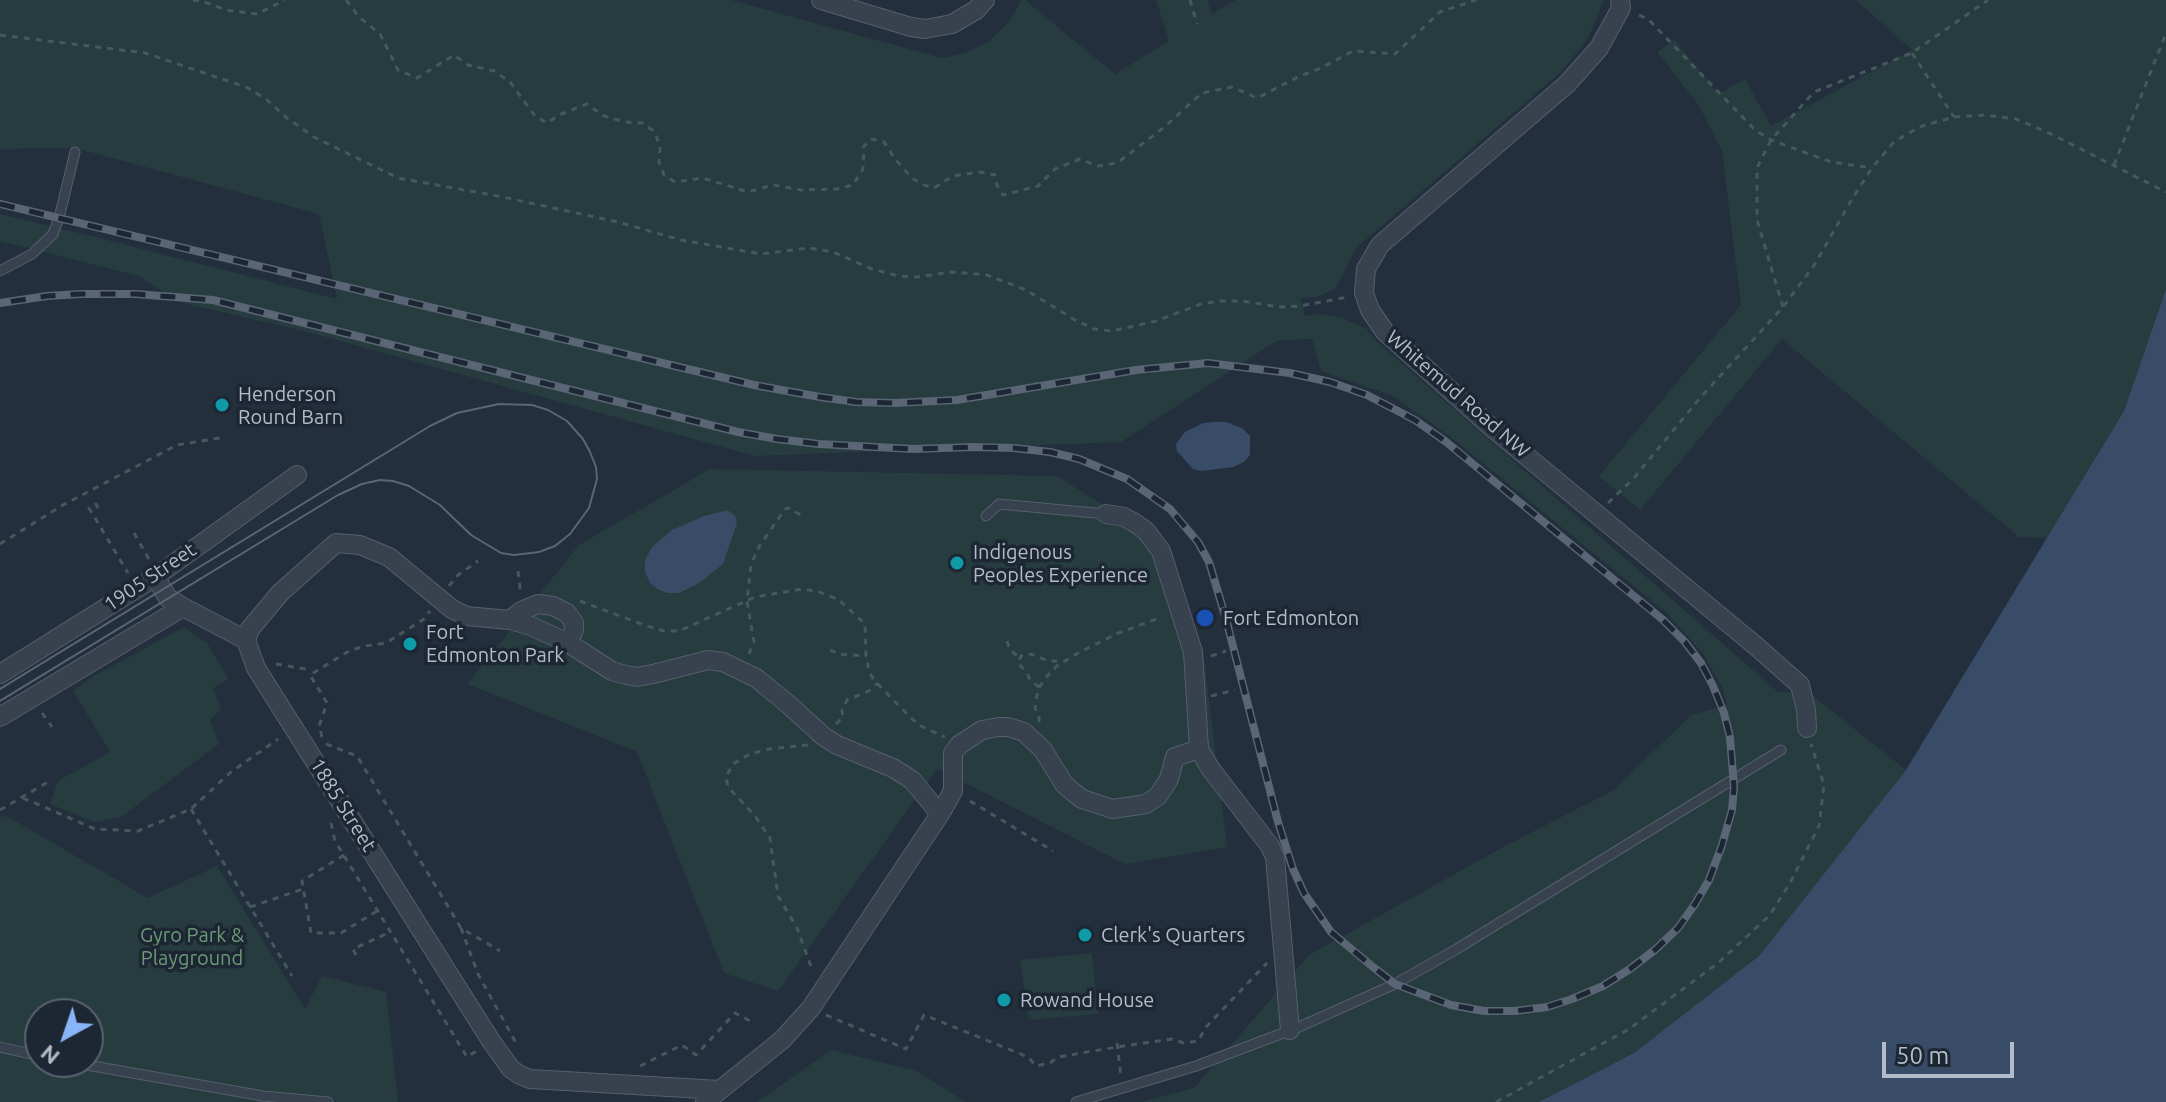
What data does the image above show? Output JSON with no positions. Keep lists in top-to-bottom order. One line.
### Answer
{"streets":{"street":["Whitemud Road NW","1905 Street","1885 Street"]},"parks":["Gyro Park & Playground"],"places":["Henderson Round Barn","Indigenous Peoples Experience","Fort Edmonton","Fort Edmonton Park","Clerk's Quarters","Rowand House"],"scale_bar":"50 m","north":"bottom left"}
